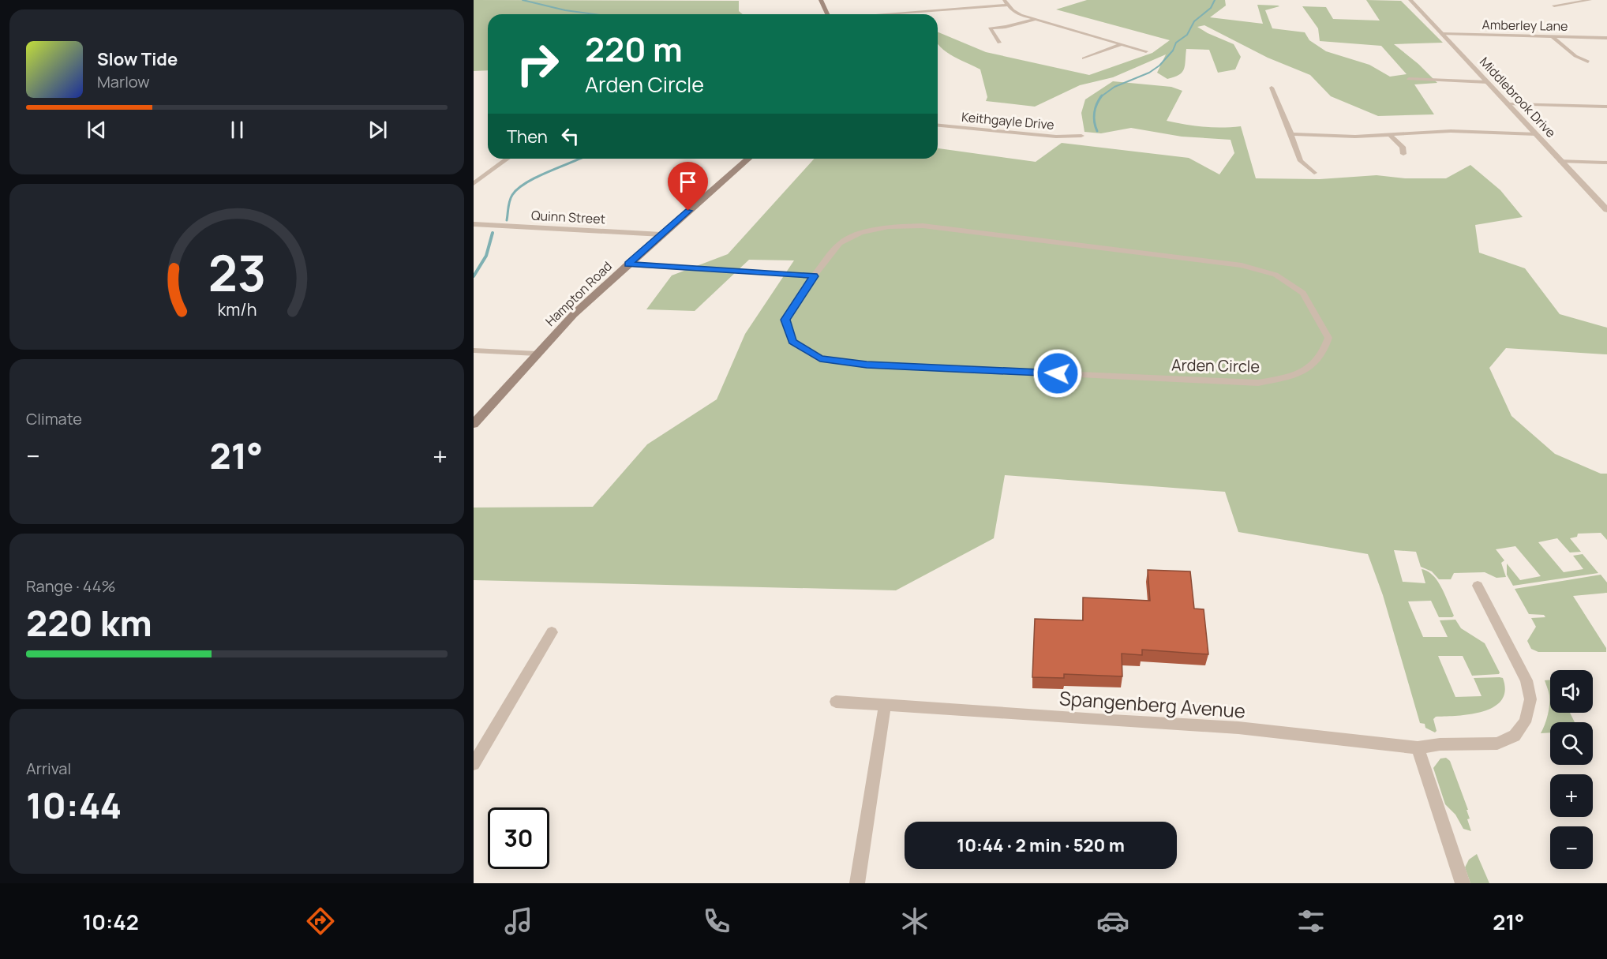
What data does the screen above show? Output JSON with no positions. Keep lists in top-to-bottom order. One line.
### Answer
{"streets":{"main road":["Hampton Road"],"street":["Amberley Lane","Middlebrook Drive","Keithgayle Drive","Quinn Street","Arden Circle","Spangenberg Avenue"]},"crossings":[["Amberley Lane","Middlebrook Drive"],["Quinn Street","Hampton Road"]],"page":{"turn":["220 m","Arden Circle"],"song":["Slow Tide","Marlow"],"then":"Then","tile":["Climate",["Range · 44%","220 km"],["Arrival","10:44"]],"heat":["−","21°","+"],"map_buttons":["+","−"],"limit":"30","trip":"10:44 · 2 min · 520 m","tabs":["10:42","21°"],"gauge":["23","km/h"]}}
